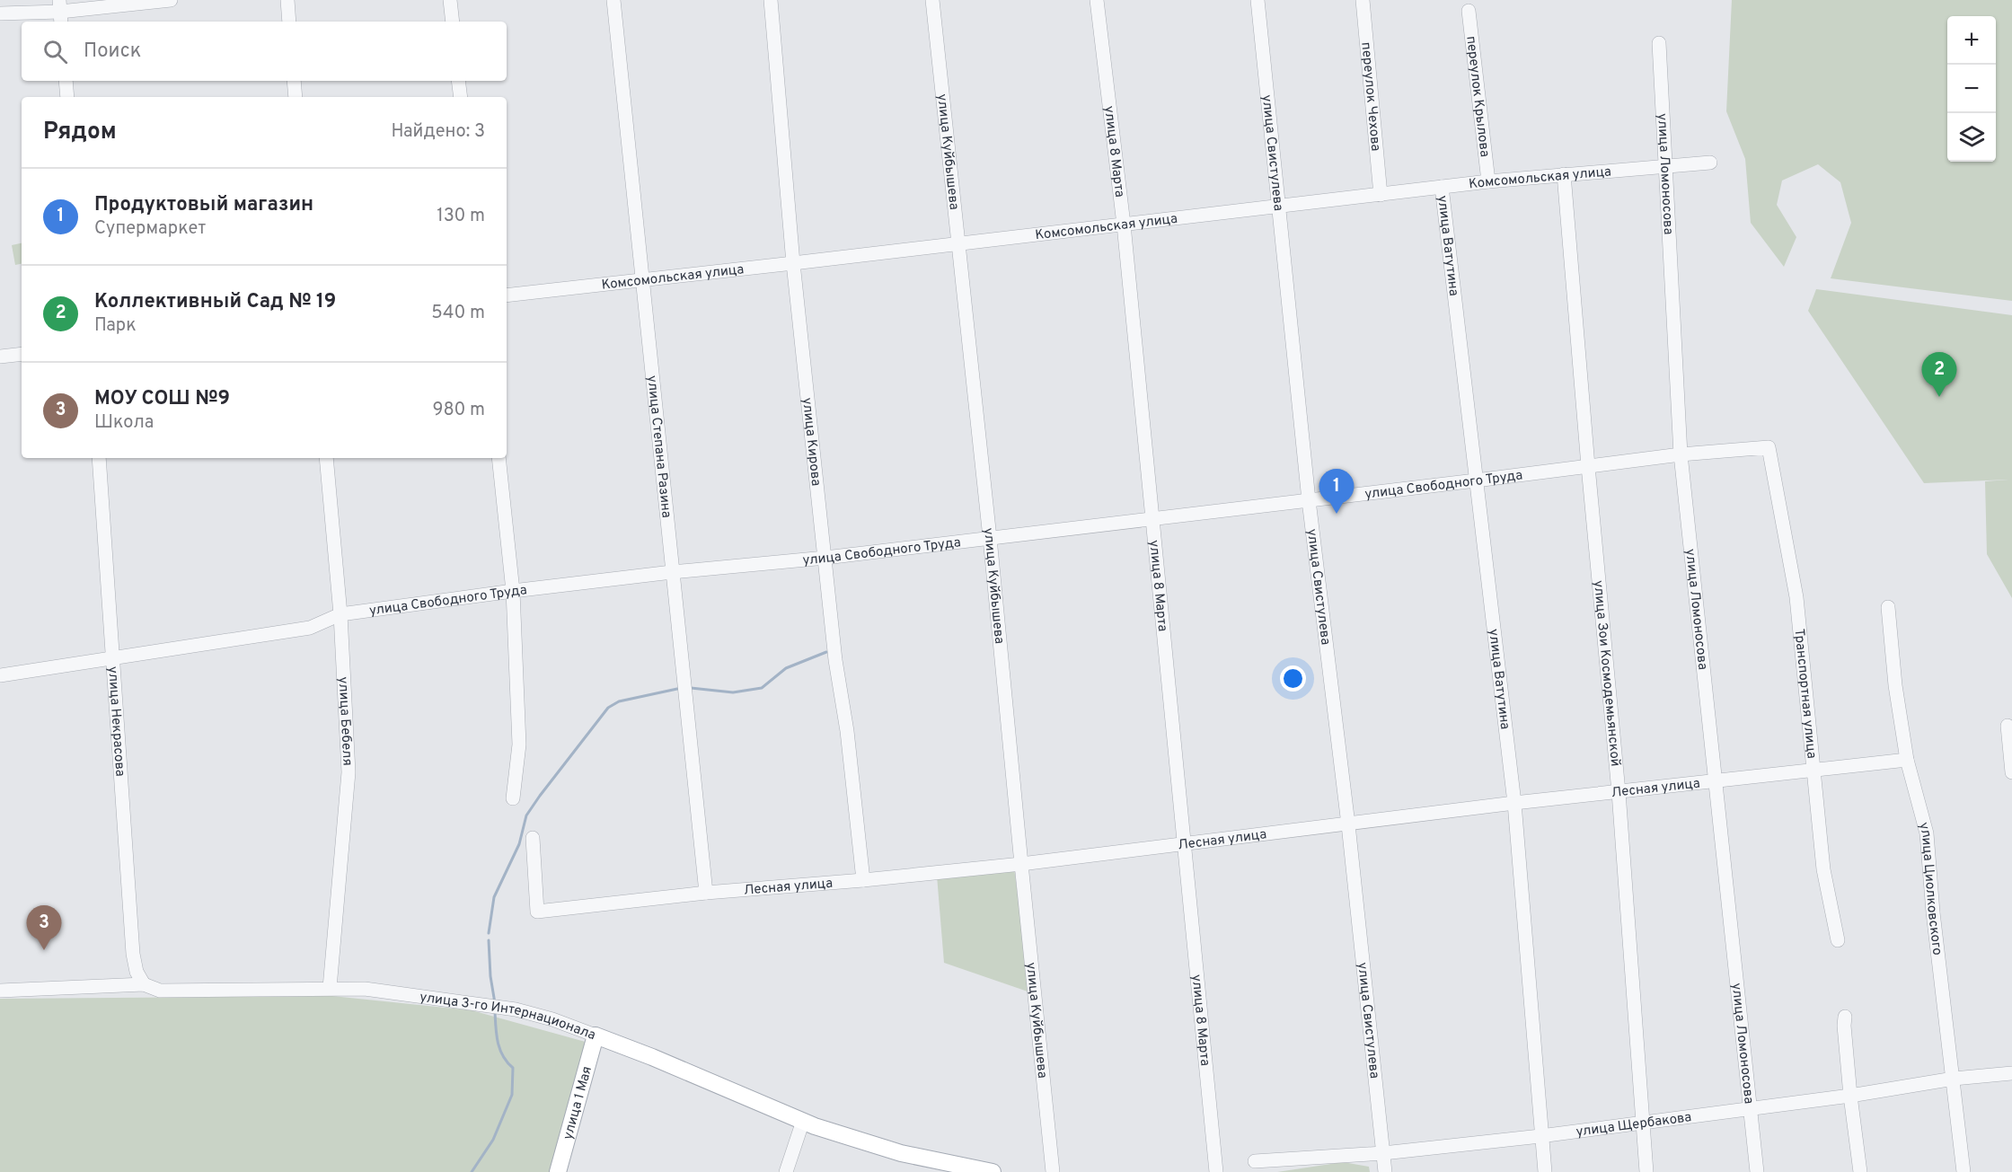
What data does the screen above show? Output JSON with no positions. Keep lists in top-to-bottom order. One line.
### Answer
{"streets":{"main road":["улица 3-го Интернационала","улица 1 Мая"],"street":["переулок Крылова","переулок Чехова","улица Куйбышева","улица 8 Марта","улица Свистулева","улица Ломоносова","Комсомольская улица","улица Ватутина","улица Кирова","улица Степана Разина","улица Свободного Труда","улица Зои Космодемьянской","Транспортная улица","улица Некрасова","улица Бебеля","Лесная улица","улица Циолковского","улица Щербакова"]},"crossings":[["переулок Крылова","Комсомольская улица"],["переулок Чехова","Комсомольская улица"],["улица Куйбышева","Комсомольская улица"],["улица Куйбышева","улица Свободного Труда"],["улица Куйбышева","Лесная улица"],["улица 8 Марта","Комсомольская улица"],["улица 8 Марта","улица Свободного Труда"],["улица 8 Марта","Лесная улица"],["улица Свистулева","Комсомольская улица"],["улица Свистулева","улица Свободного Труда"],["улица Свистулева","Лесная улица"],["улица Свистулева","улица Щербакова"],["улица Ломоносова","Комсомольская улица"],["улица Ломоносова","улица Свободного Труда"],["улица Ломоносова","Лесная улица"],["улица Ломоносова","улица Щербакова"],["Комсомольская улица","улица Ватутина"],["Комсомольская улица","улица Кирова"],["Комсомольская улица","улица Степана Разина"],["Комсомольская улица","улица Зои Космодемьянской"],["улица Ватутина","улица Свободного Труда"],["улица Ватутина","Лесная улица"],["улица Ватутина","улица Щербакова"],["улица Кирова","улица Свободного Труда"],["улица Кирова","Лесная улица"],["улица Степана Разина","улица Свободного Труда"],["улица Степана Разина","Лесная улица"],["улица Свободного Труда","улица Зои Космодемьянской"],["улица Свободного Труда","Транспортная улица"],["улица Свободного Труда","улица Некрасова"],["улица Свободного Труда","улица Бебеля"],["улица Зои Космодемьянской","Лесная улица"],["улица Зои Космодемьянской","улица Щербакова"],["Транспортная улица","Лесная улица"],["улица Некрасова","улица 3-го Интернационала"],["улица Бебеля","улица 3-го Интернационала"],["Лесная улица","улица Циолковского"],["улица Циолковского","улица Щербакова"],["улица 3-го Интернационала","улица 1 Мая"]],"page":{"map_buttons":["+","−"],"search":"Поиск","heading":["Рядом","Найдено: 3"],"list":[{"mark":"1","name":"Продуктовый магазин","note":"Супермаркет","value":"130 m"},{"mark":"2","name":"Коллективный Сад № 19","note":"Парк","value":"540 m"},{"mark":"3","name":"МОУ СОШ №9","note":"Школа","value":"980 m"}],"pins":["2","1","3"]}}
